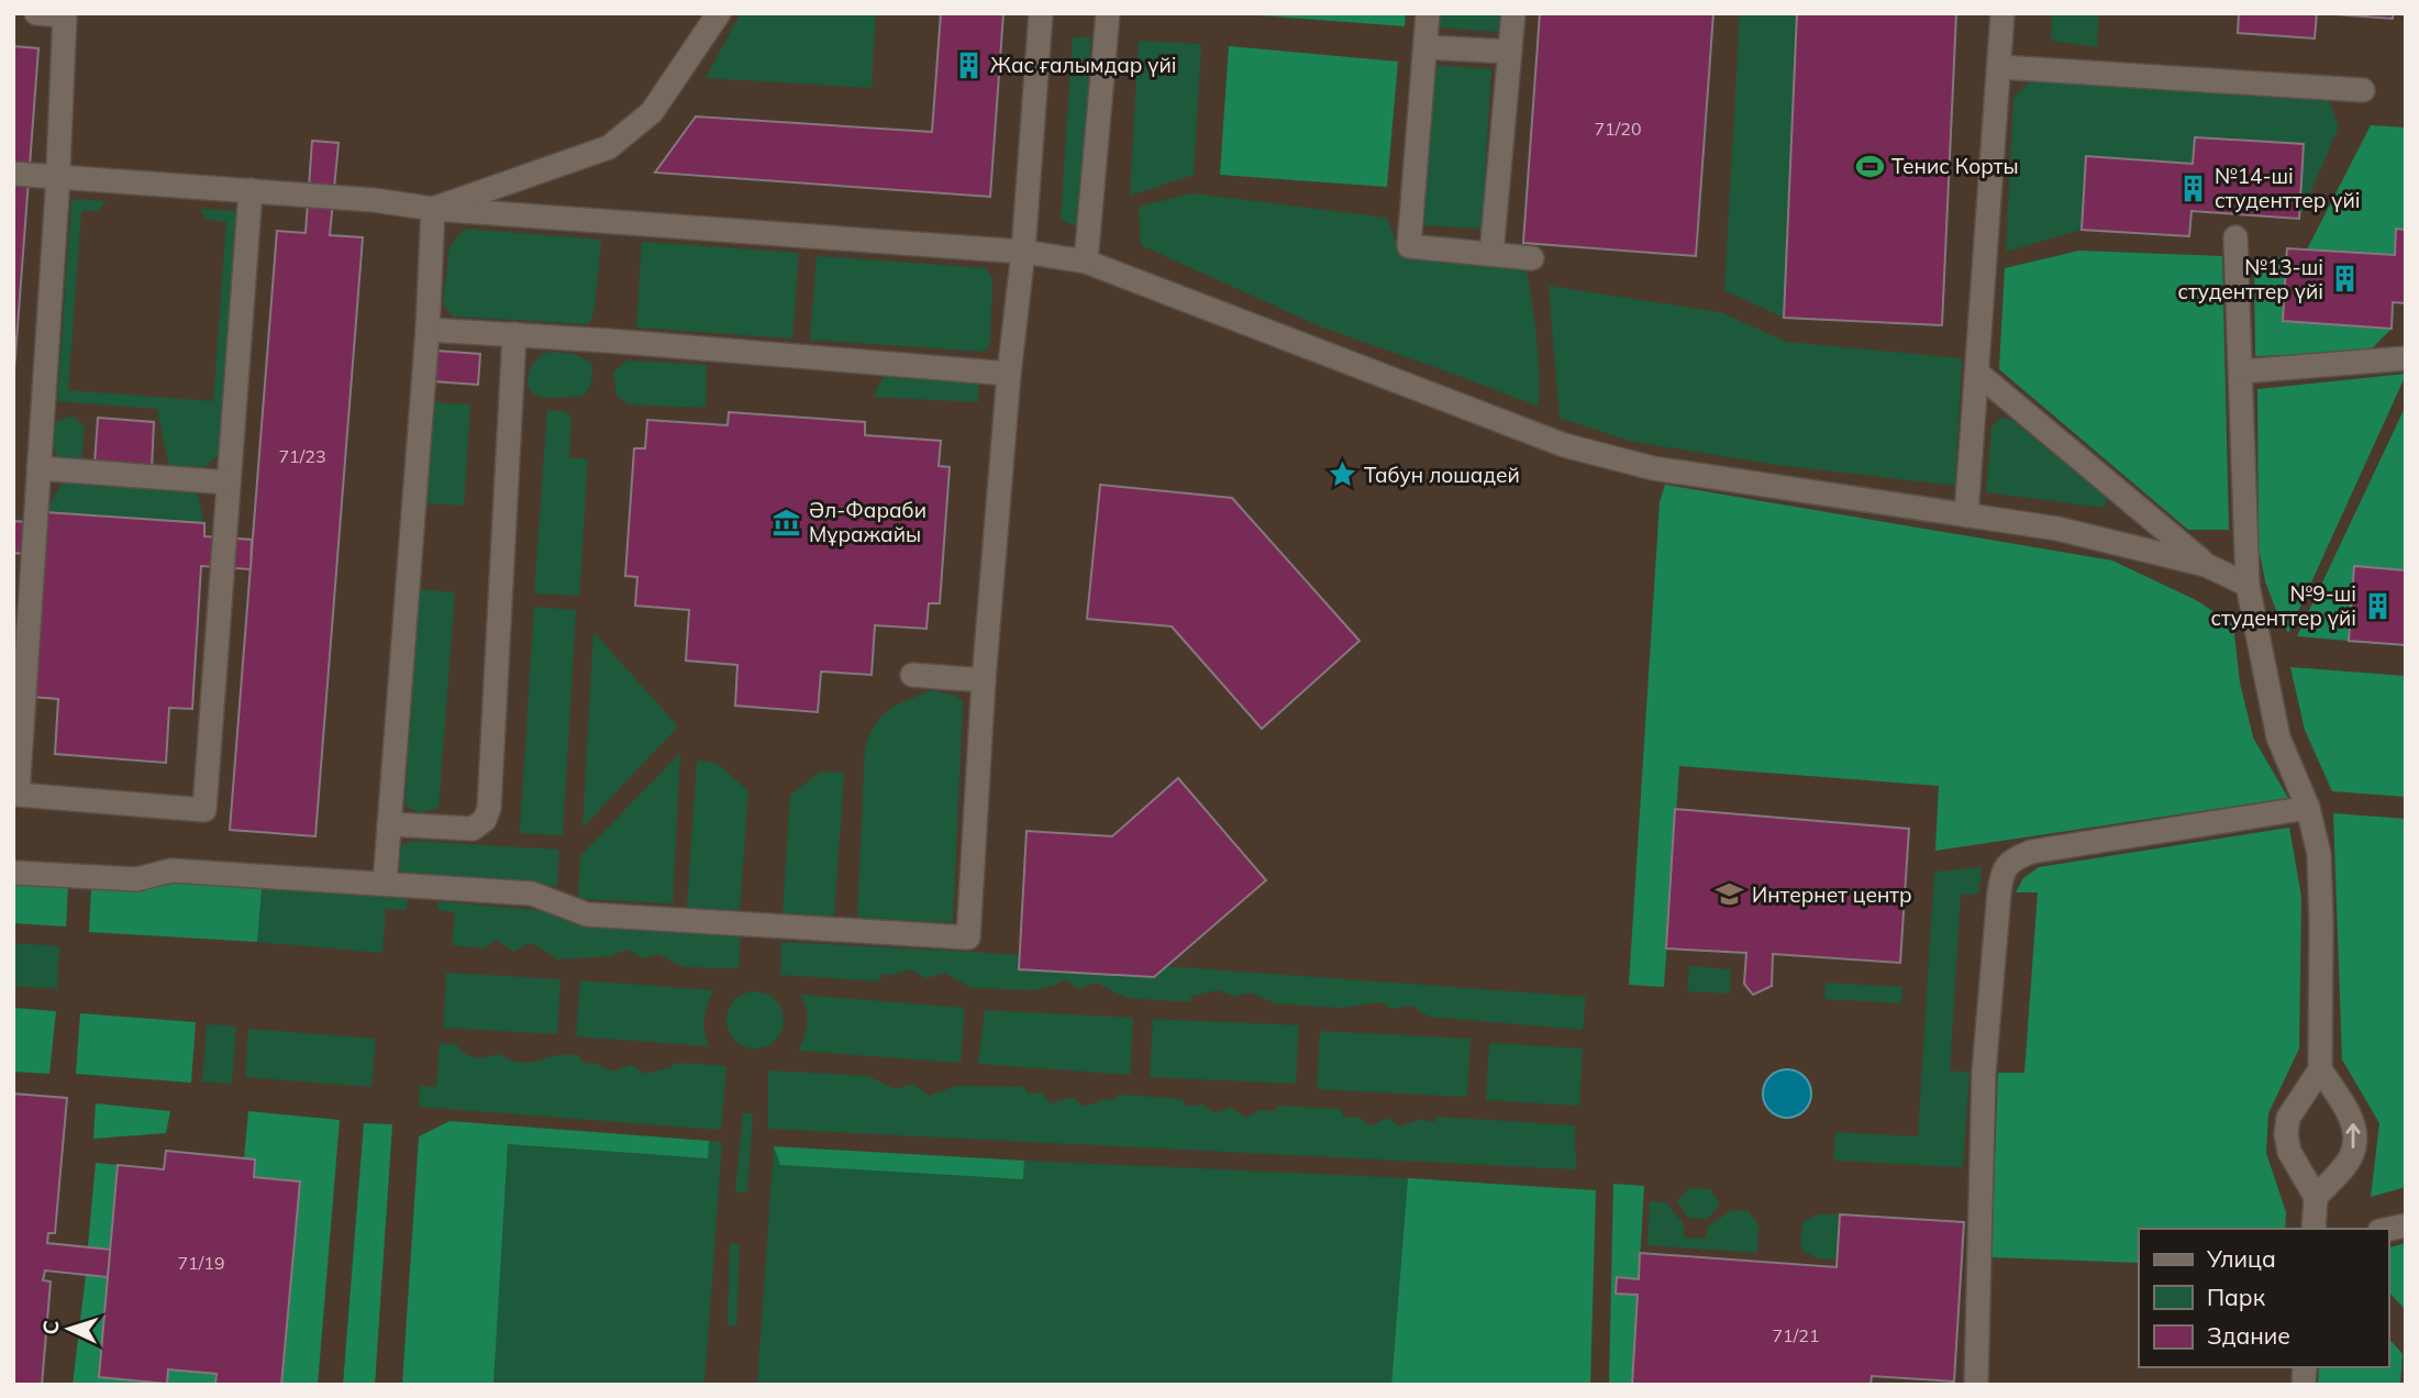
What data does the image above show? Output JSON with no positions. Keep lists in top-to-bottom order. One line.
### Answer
{"places":{"building":["Жас ғалымдар үйі","№14-ші студенттер үйі","№13-ші студенттер үйі","№9-ші студенттер үйі"],"sports":["Тенис Корты"],"place":["Табун лошадей"],"museum":["Әл-Фараби Мұражайы"],"school or university":["Интернет центр"]},"house_numbers":["71/20","71/23","71/19","71/21"],"legend":["Улица","Парк","Здание"],"north":"left"}
